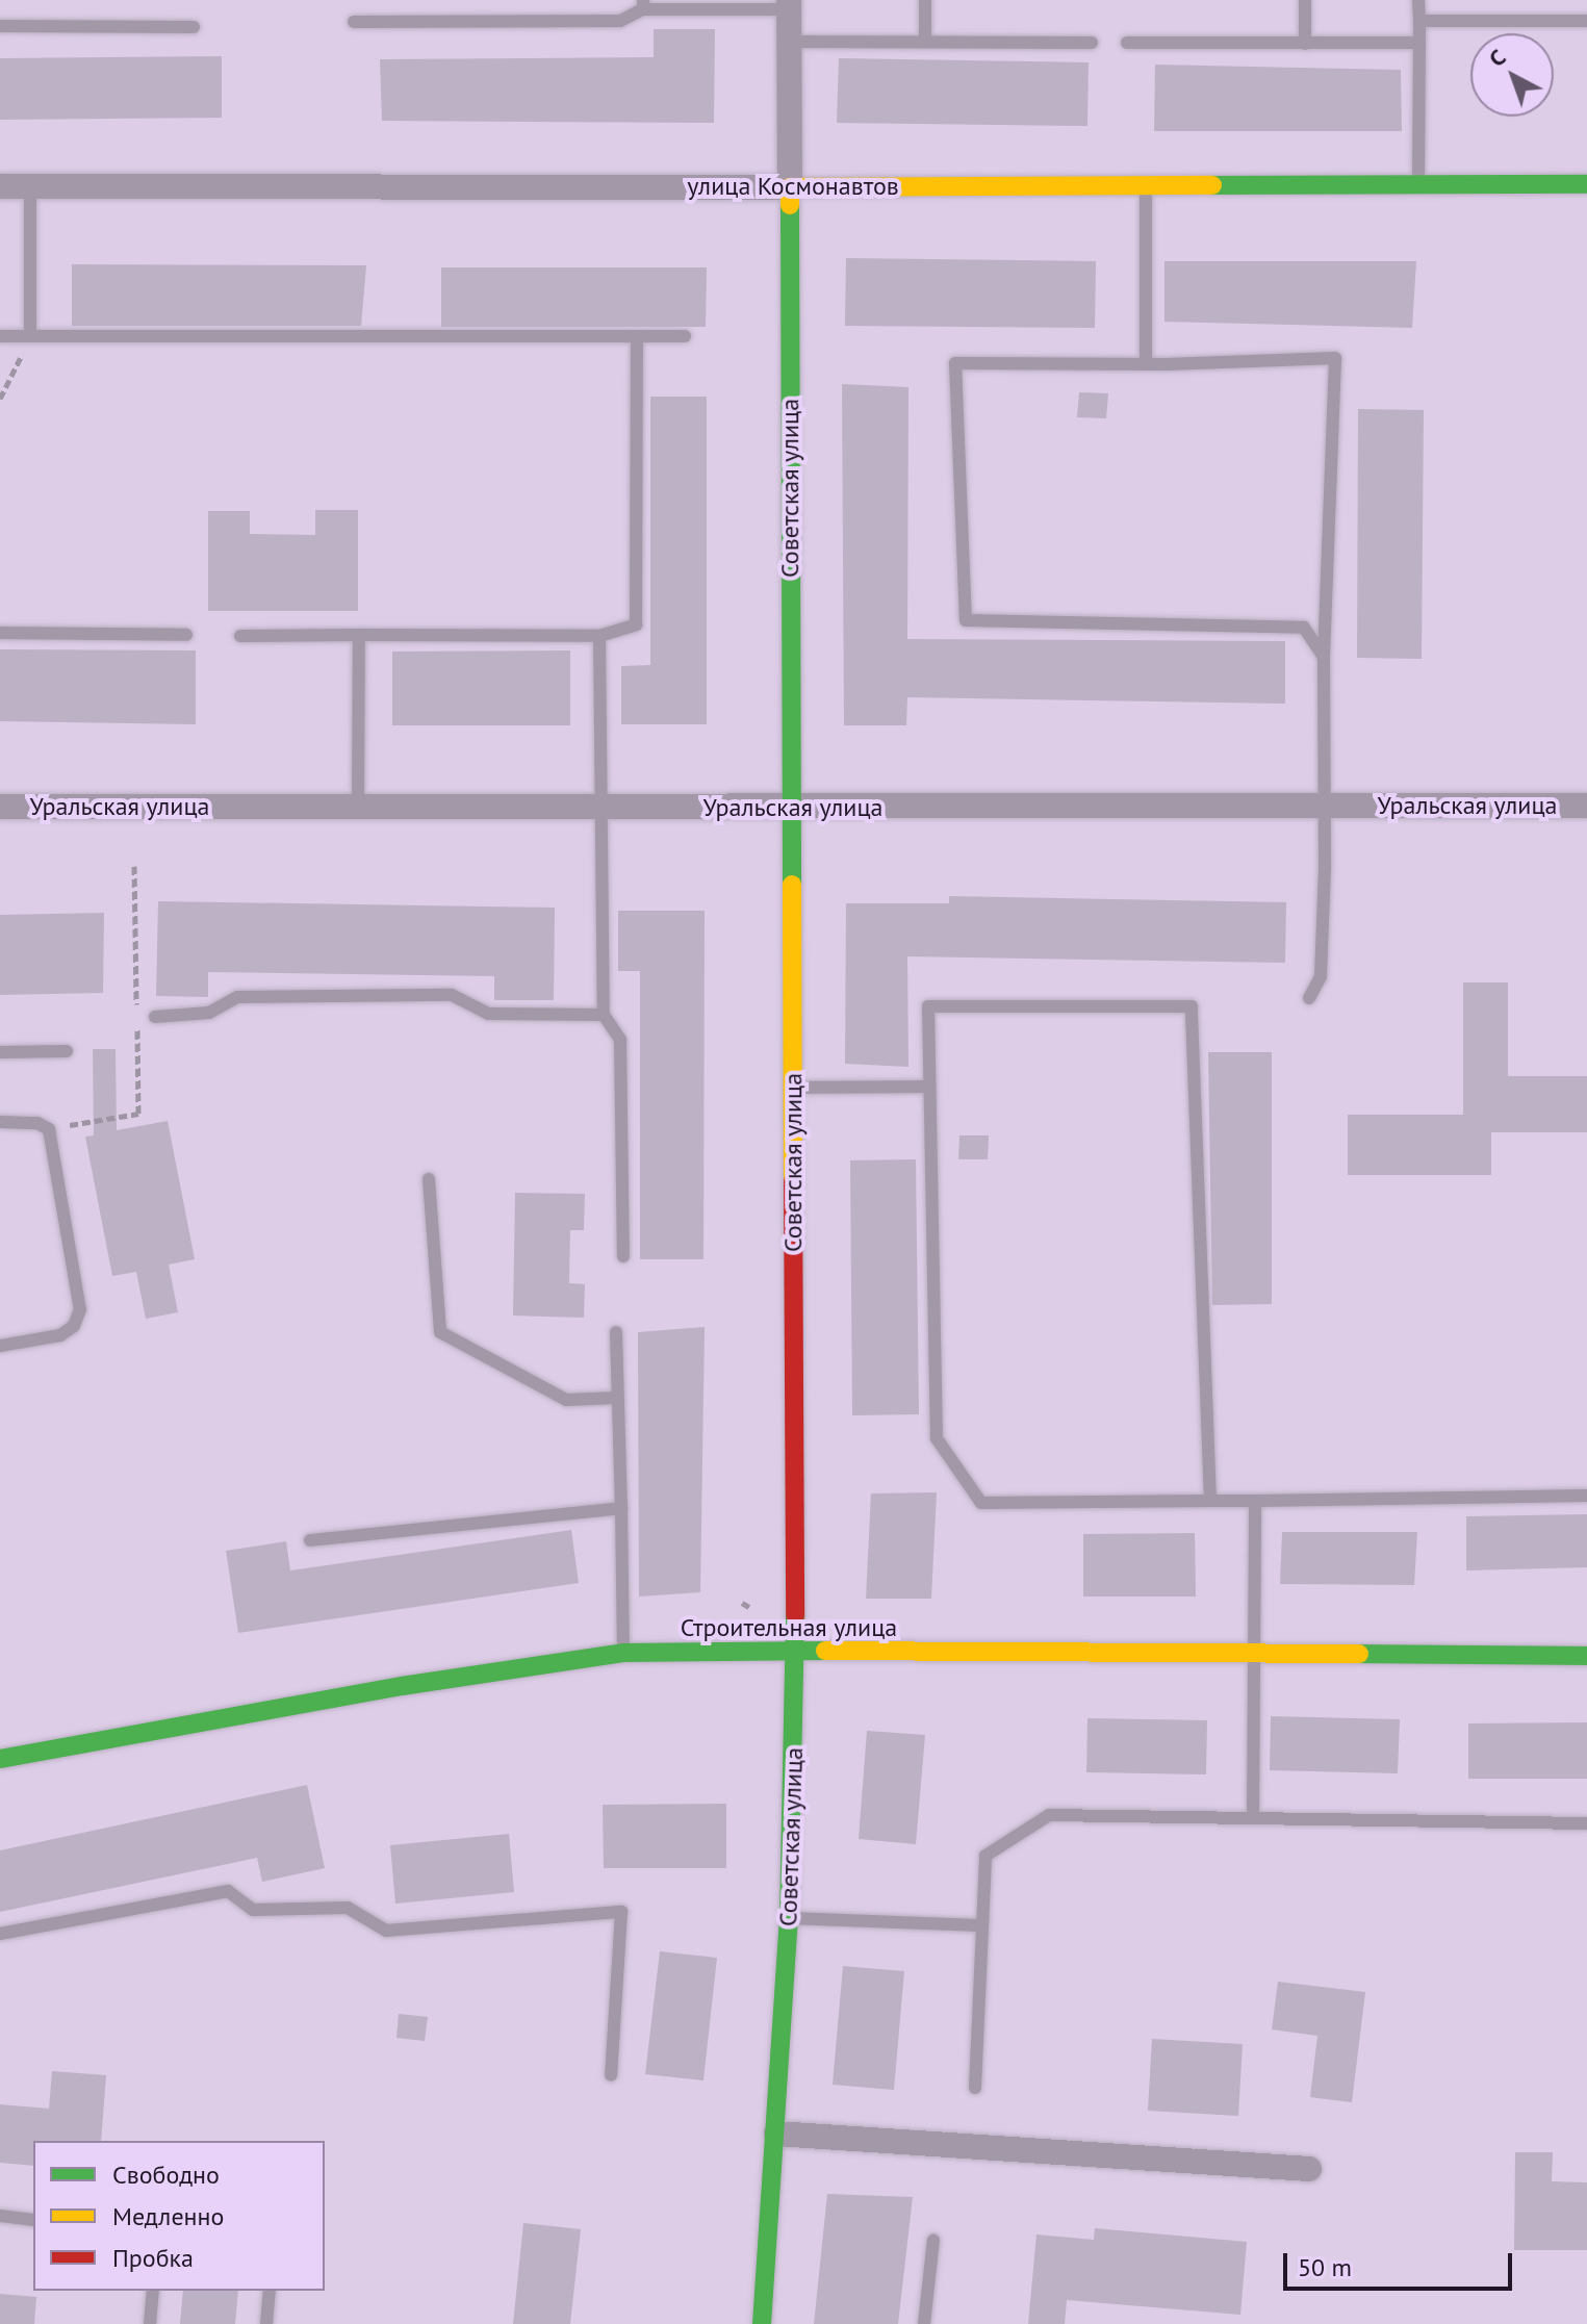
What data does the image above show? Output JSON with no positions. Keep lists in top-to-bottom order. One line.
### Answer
{"streets":{"street":["улица Космонавтов","Советская улица","Уральская улица","Строительная улица"]},"crossings":[["улица Космонавтов","Советская улица"],["Советская улица","Уральская улица"],["Советская улица","Строительная улица"]],"legend":["Свободно","Медленно","Пробка"],"scale_bar":"50 m","north":"top left"}
